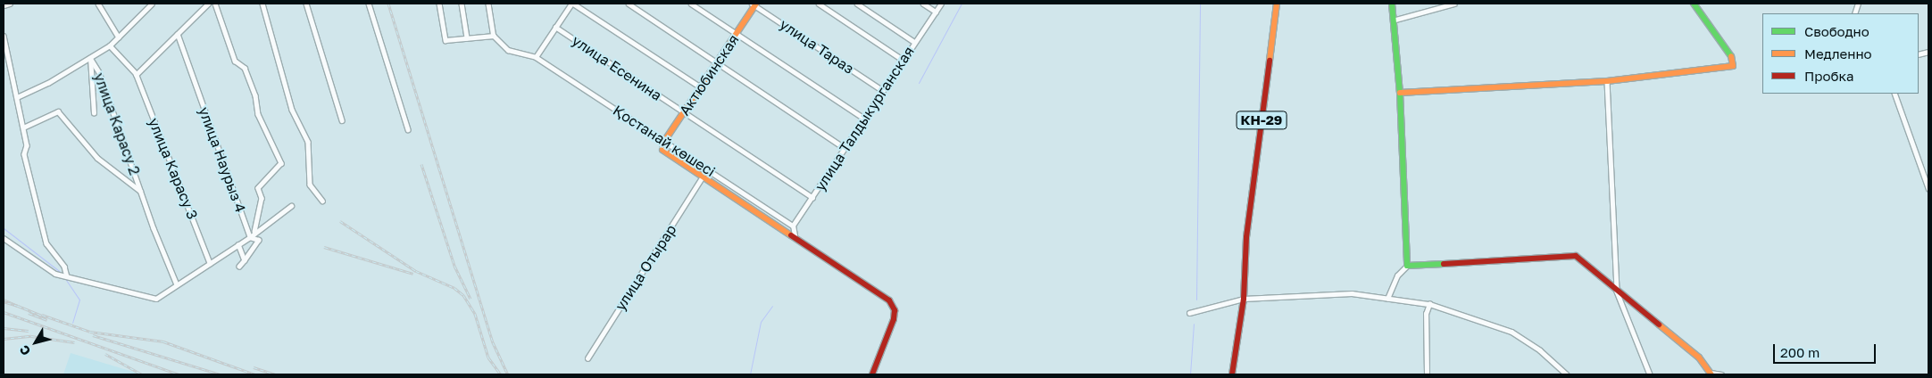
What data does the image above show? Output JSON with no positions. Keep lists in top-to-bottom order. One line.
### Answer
{"streets":{"street":["улица Тараз","улица Есенина","Актюбинская","улица Талдыкурганская","КН-29","улица Карасу 2","Қостанай көшесі","улица Наурыз 4","улица Карасу 3","улица Отырар"]},"crossings":[["улица Тараз","Актюбинская"],["улица Тараз","улица Талдыкурганская"],["улица Есенина","Актюбинская"],["улица Есенина","улица Талдыкурганская"],["Актюбинская","Қостанай көшесі"],["Актюбинская","улица Отырар"],["улица Талдыкурганская","Қостанай көшесі"],["улица Карасу 2","улица Карасу 3"]],"legend":["Свободно","Медленно","Пробка"],"scale_bar":"200 m","north":"bottom left"}
